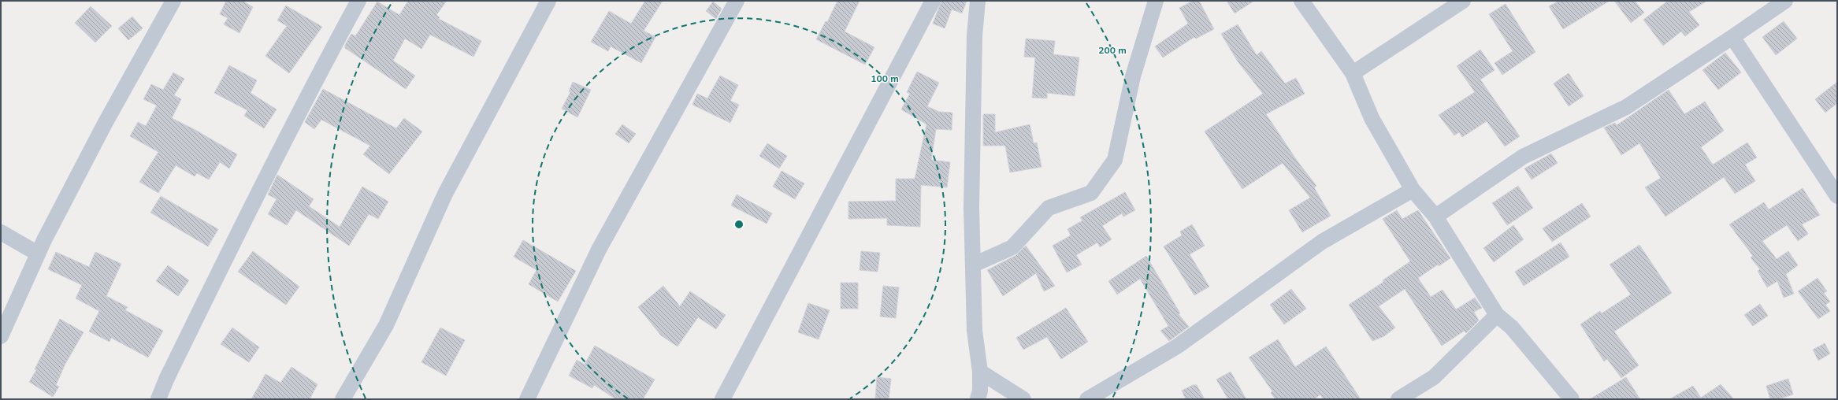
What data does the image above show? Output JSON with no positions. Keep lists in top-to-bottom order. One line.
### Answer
{"rings":["200 m","100 m"]}
